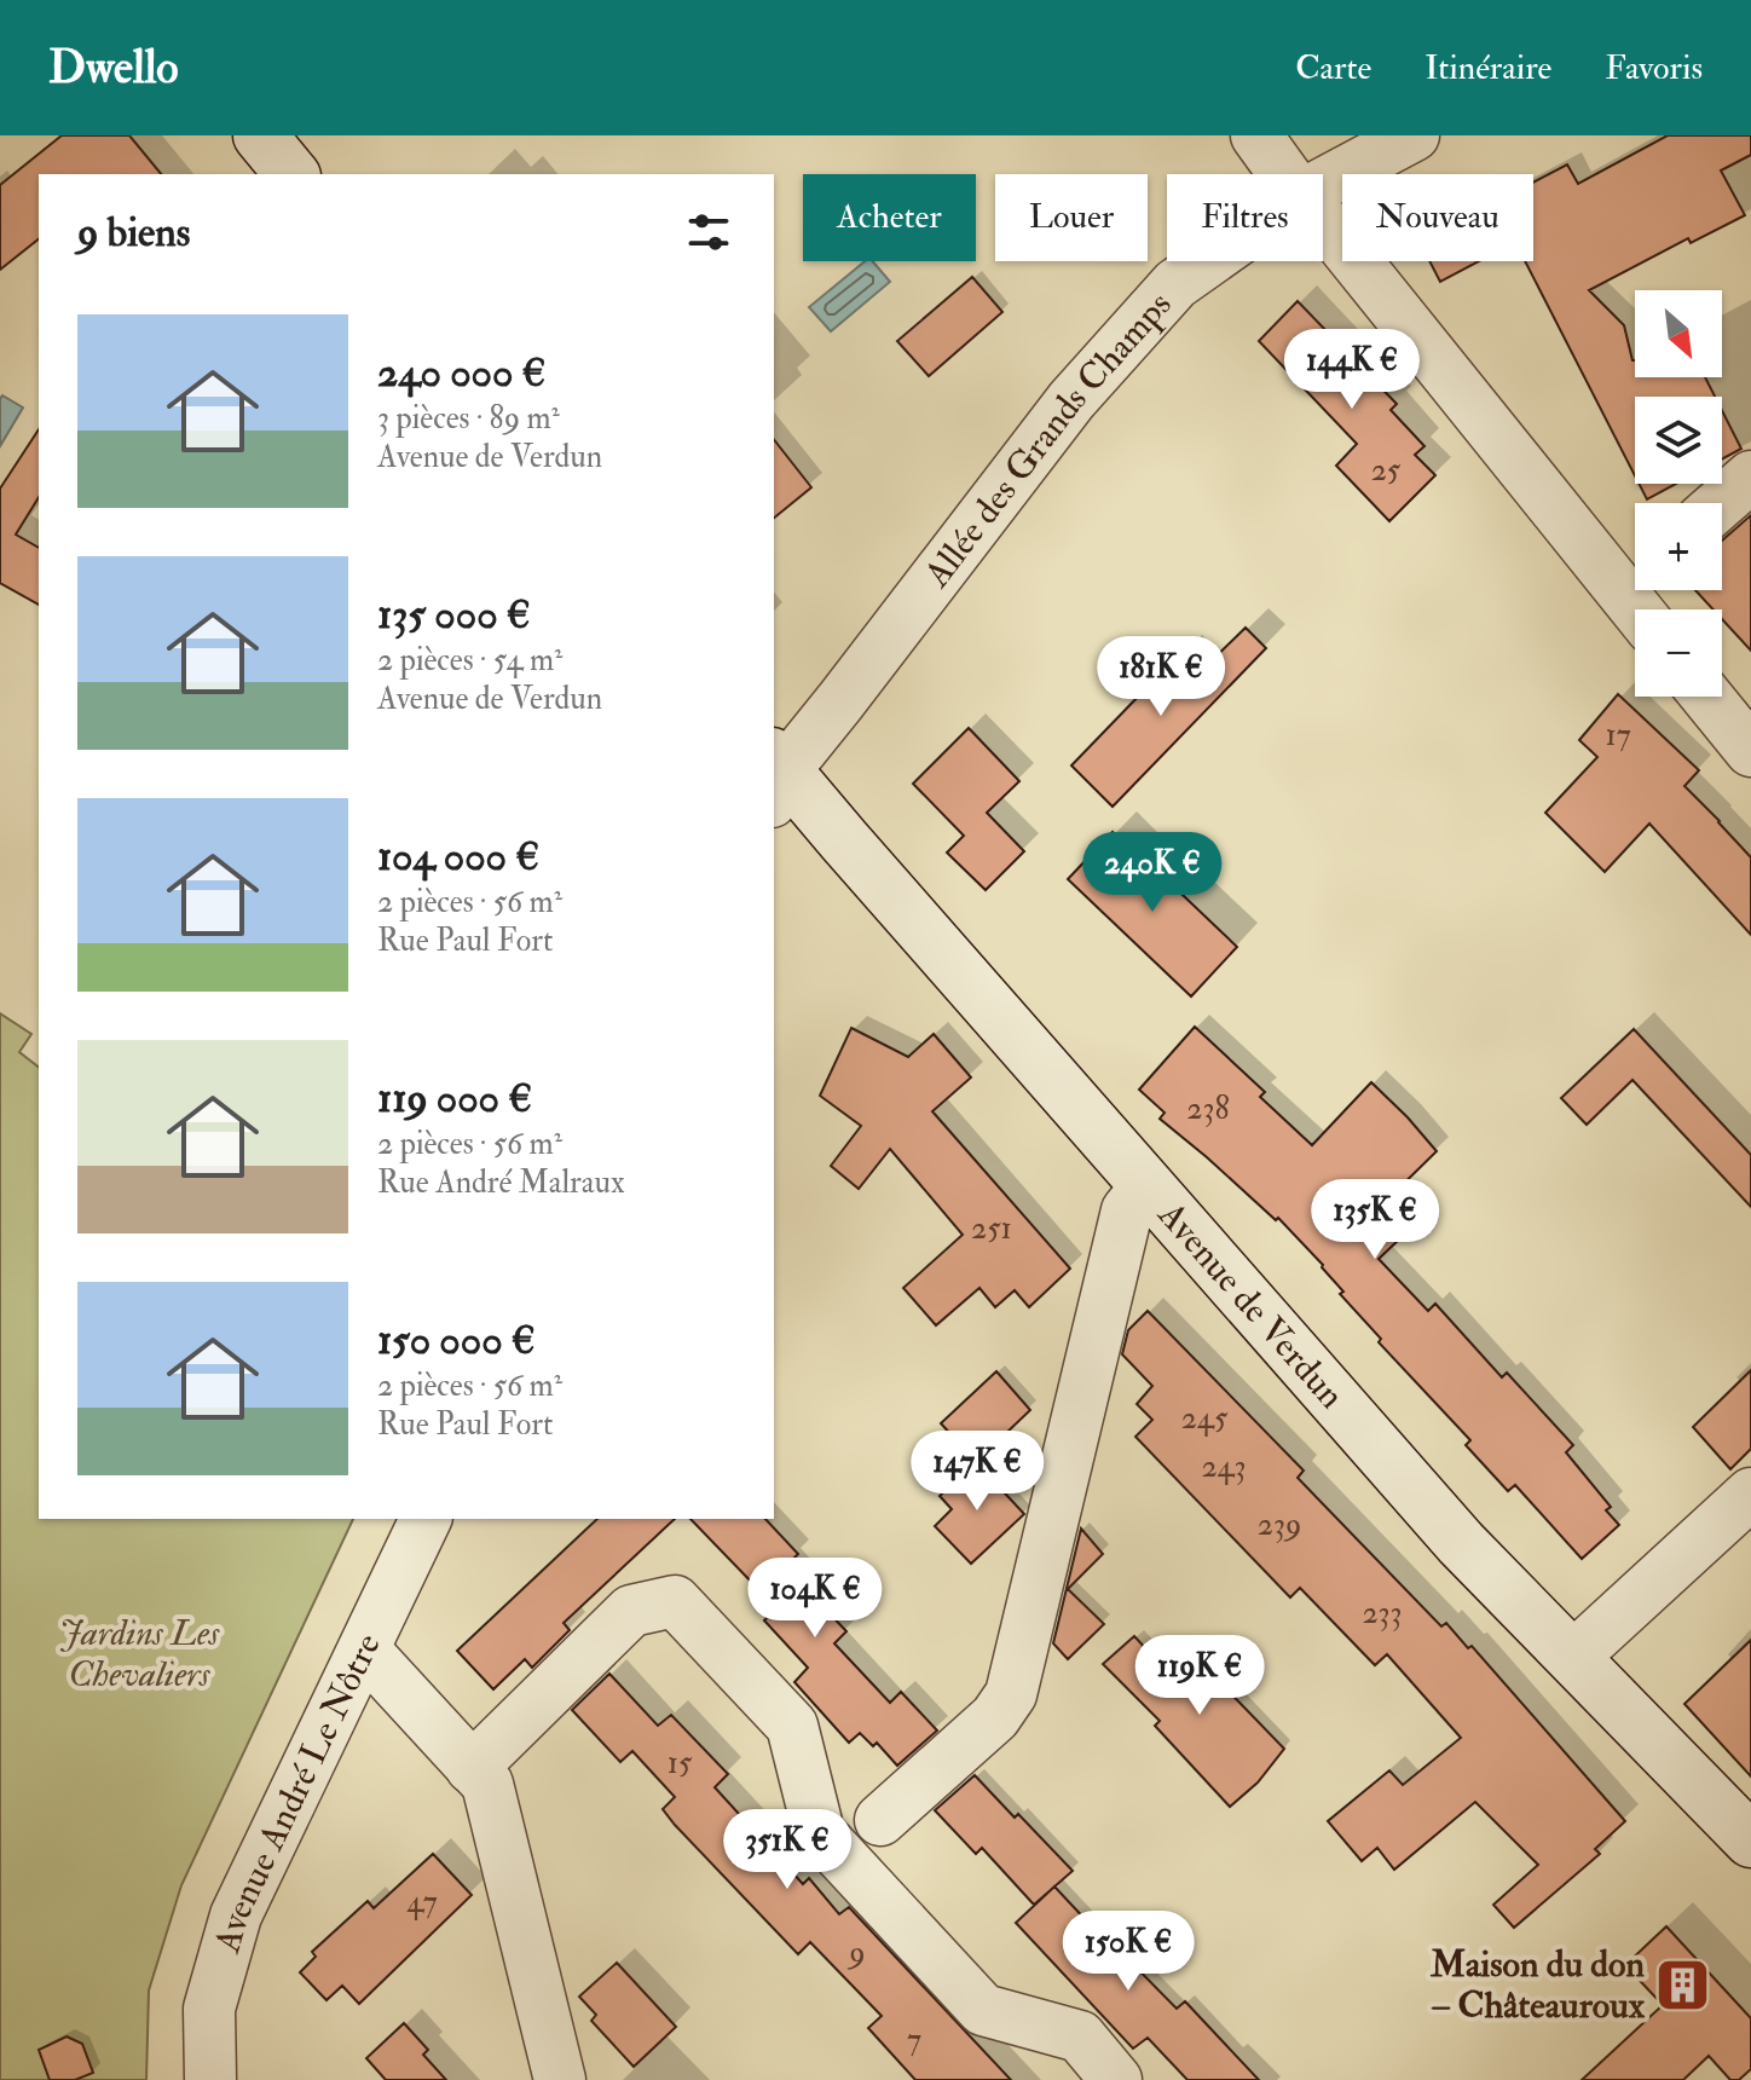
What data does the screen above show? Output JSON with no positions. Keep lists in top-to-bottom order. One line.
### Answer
{"streets":{"main road":["Avenue de Verdun"],"street":["Allée des Grands Champs","Avenue André Le Nôtre"]},"crossings":[["Allée des Grands Champs","Avenue de Verdun"]],"parks":["Jardins Les Chevaliers"],"places":{"building":["Maison du don – Châteauroux"]},"house_numbers":["25","17","238","251","245","243","239","233","15","47","9","7"],"north":"bottom right","page":{"header":"Dwello","nav":["Carte","Itinéraire","Favoris"],"chip":["Acheter","Louer","Filtres","Nouveau"],"heading":"9 biens","map_buttons":["+","−"],"list":[{"name":"240 000 €","note":"3 pièces · 89 m² · Avenue de Verdun"},{"name":"135 000 €","note":"2 pièces · 54 m² · Avenue de Verdun"},{"name":"104 000 €","note":"2 pièces · 56 m² · Rue Paul Fort"},{"name":"119 000 €","note":"2 pièces · 56 m² · Rue André Malraux"},{"name":"150 000 €","note":"2 pièces · 56 m² · Rue Paul Fort"}],"price":["144K €","181K €","240K €","135K €","147K €","104K €","119K €","351K €","150K €"]}}
